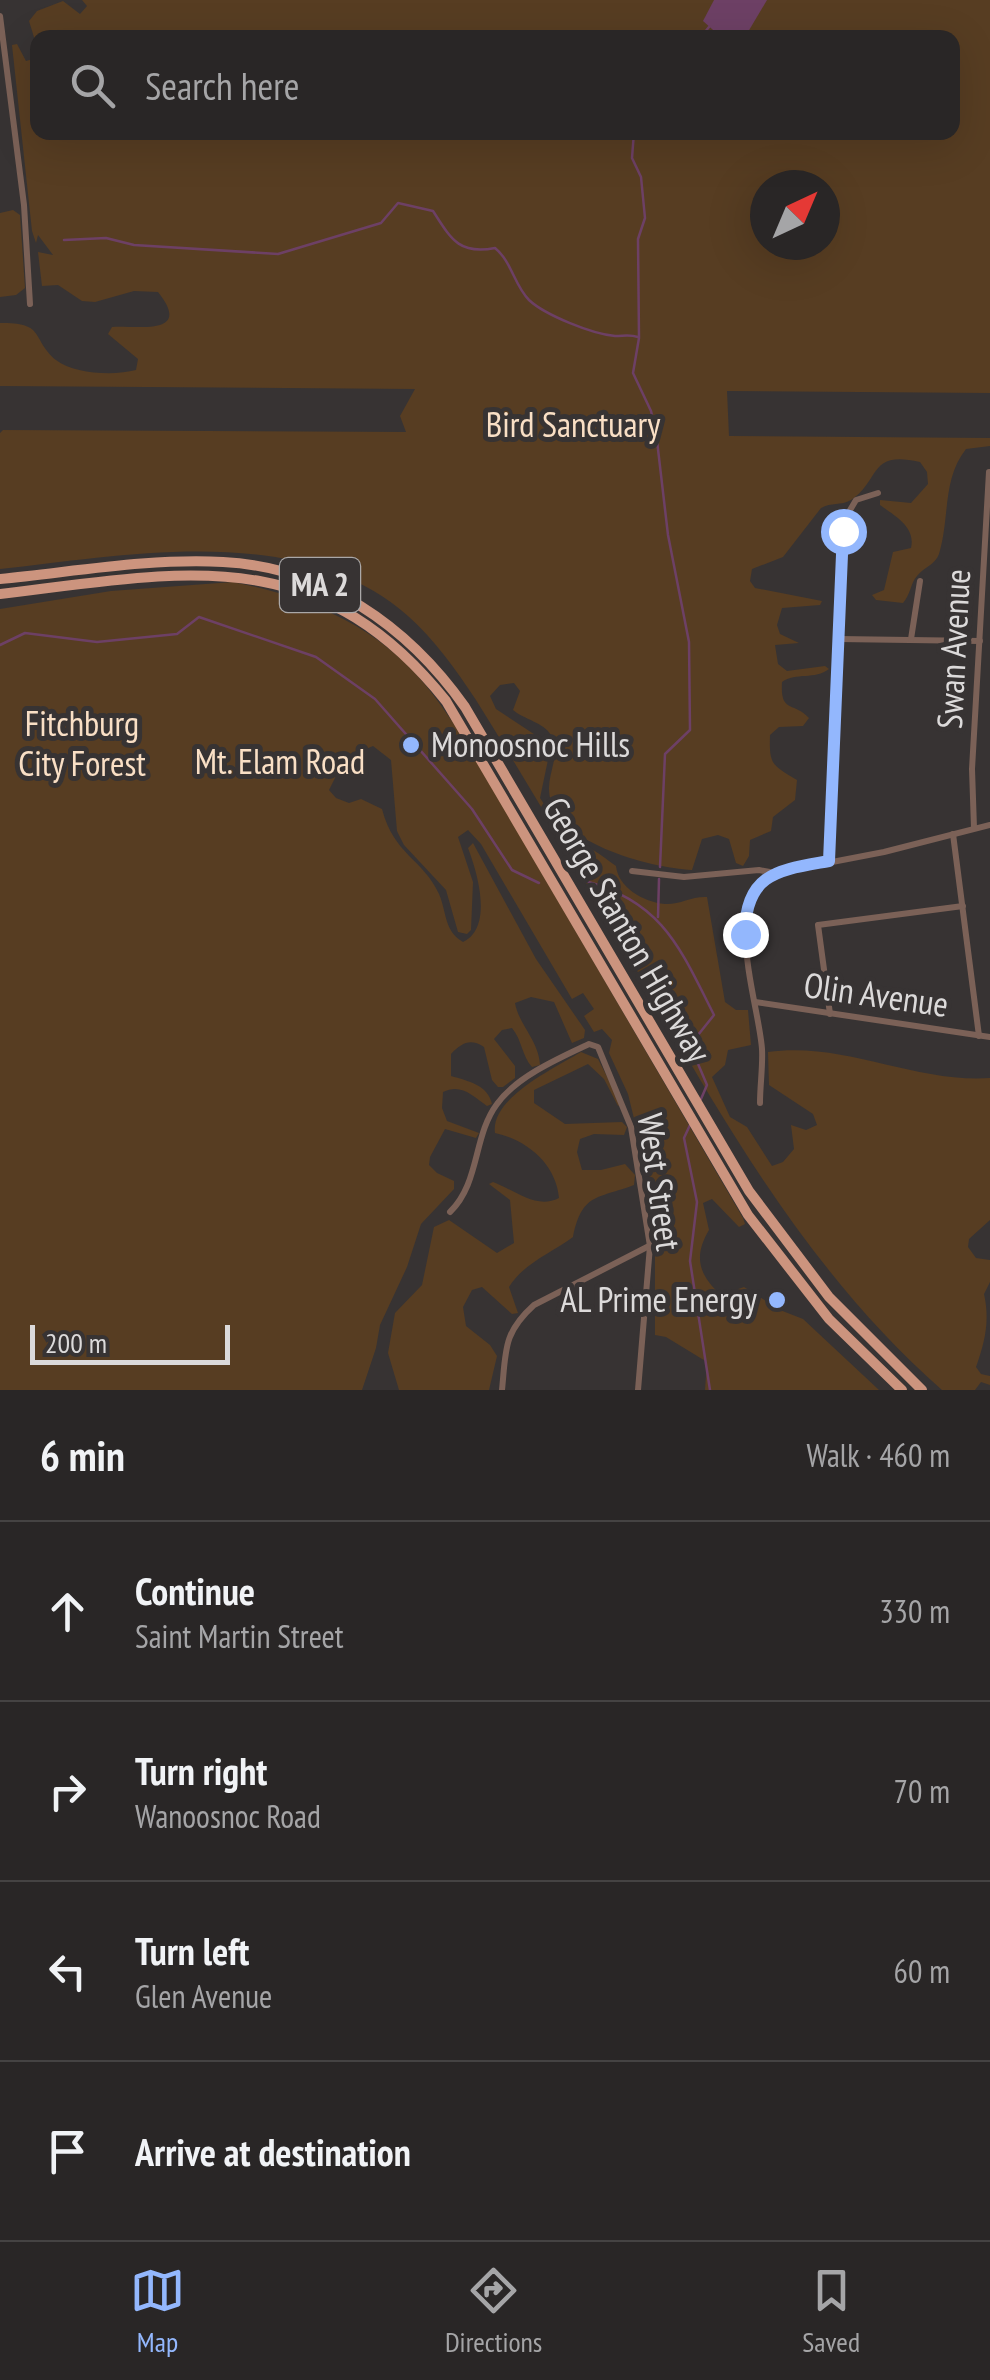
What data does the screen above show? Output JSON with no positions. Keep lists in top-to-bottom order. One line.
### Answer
{"streets":{"highway":["MA 2","George Stanton Highway"],"street":["Swan Avenue","Olin Avenue","West Street"]},"parks":["Bird Sanctuary","Fitchburg City Forest","Mt. Elam Road"],"places":["Monoosnoc Hills","AL Prime Energy"],"scale_bar":"200 m","north":"top right","page":{"search":"Search here","scale":"200 m","heading":["6 min","Walk · 460 m"],"list":[["Continue","Saint Martin Street","330 m"],["Turn right","Wanoosnoc Road","70 m"],["Turn left","Glen Avenue","60 m"],"Arrive at destination"],"nav":["Map","Directions","Saved"]}}
